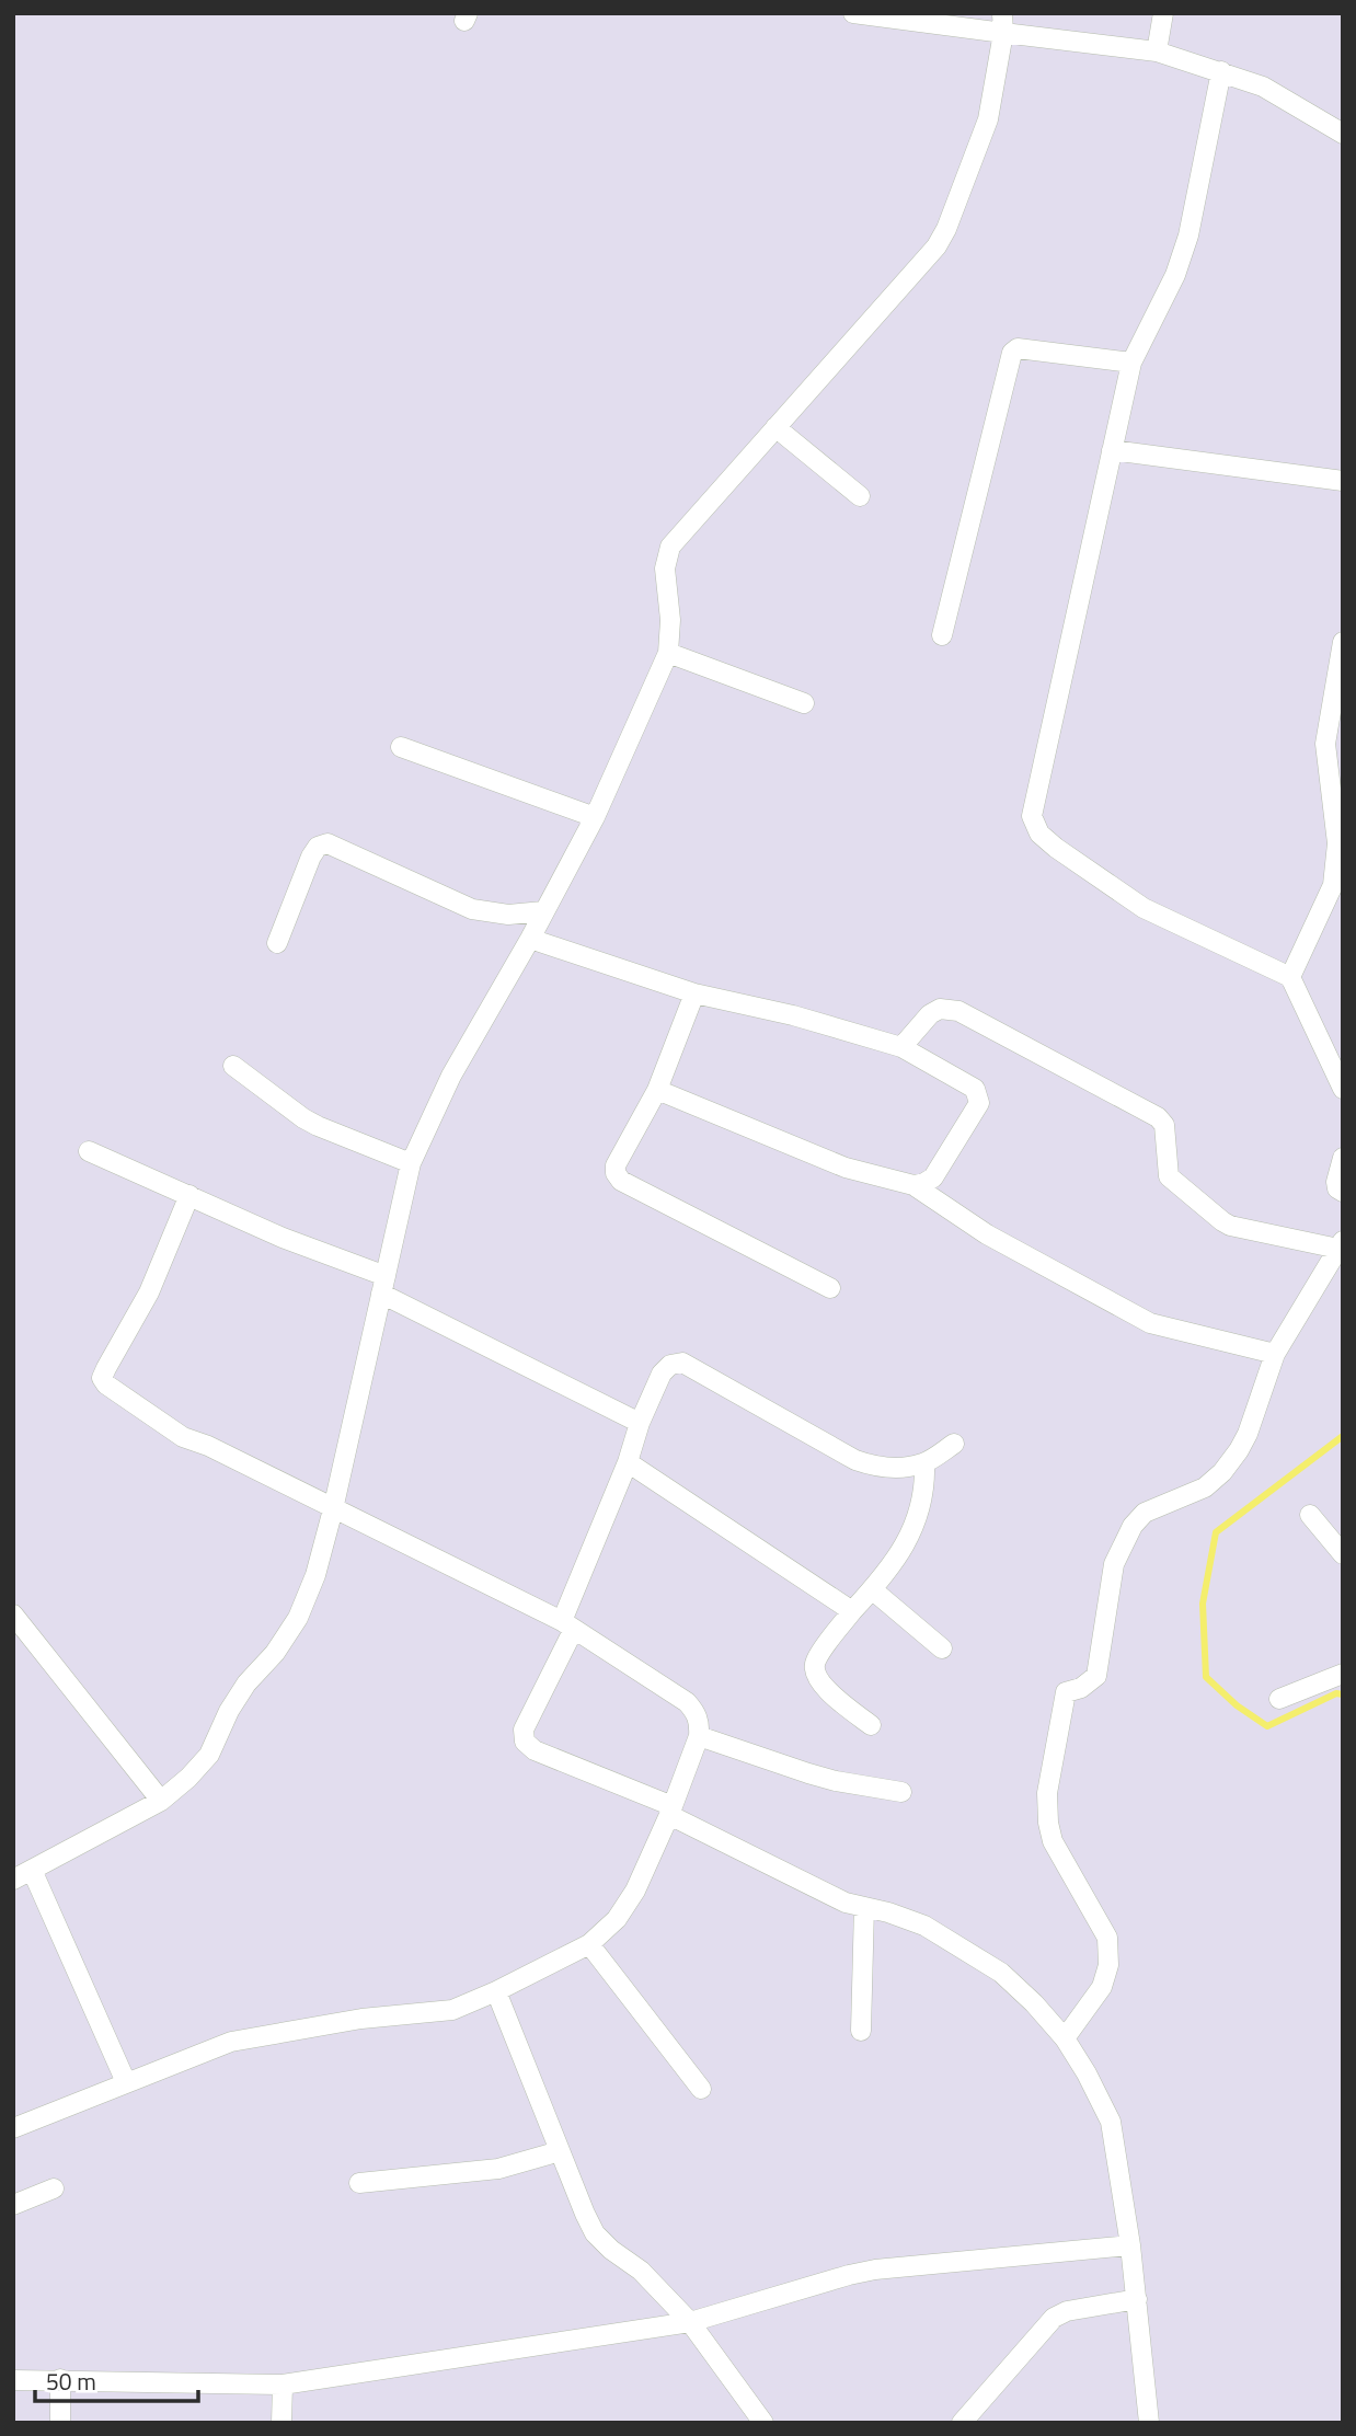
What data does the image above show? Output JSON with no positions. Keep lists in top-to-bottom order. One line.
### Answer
{"scale_bar":"50 m"}
